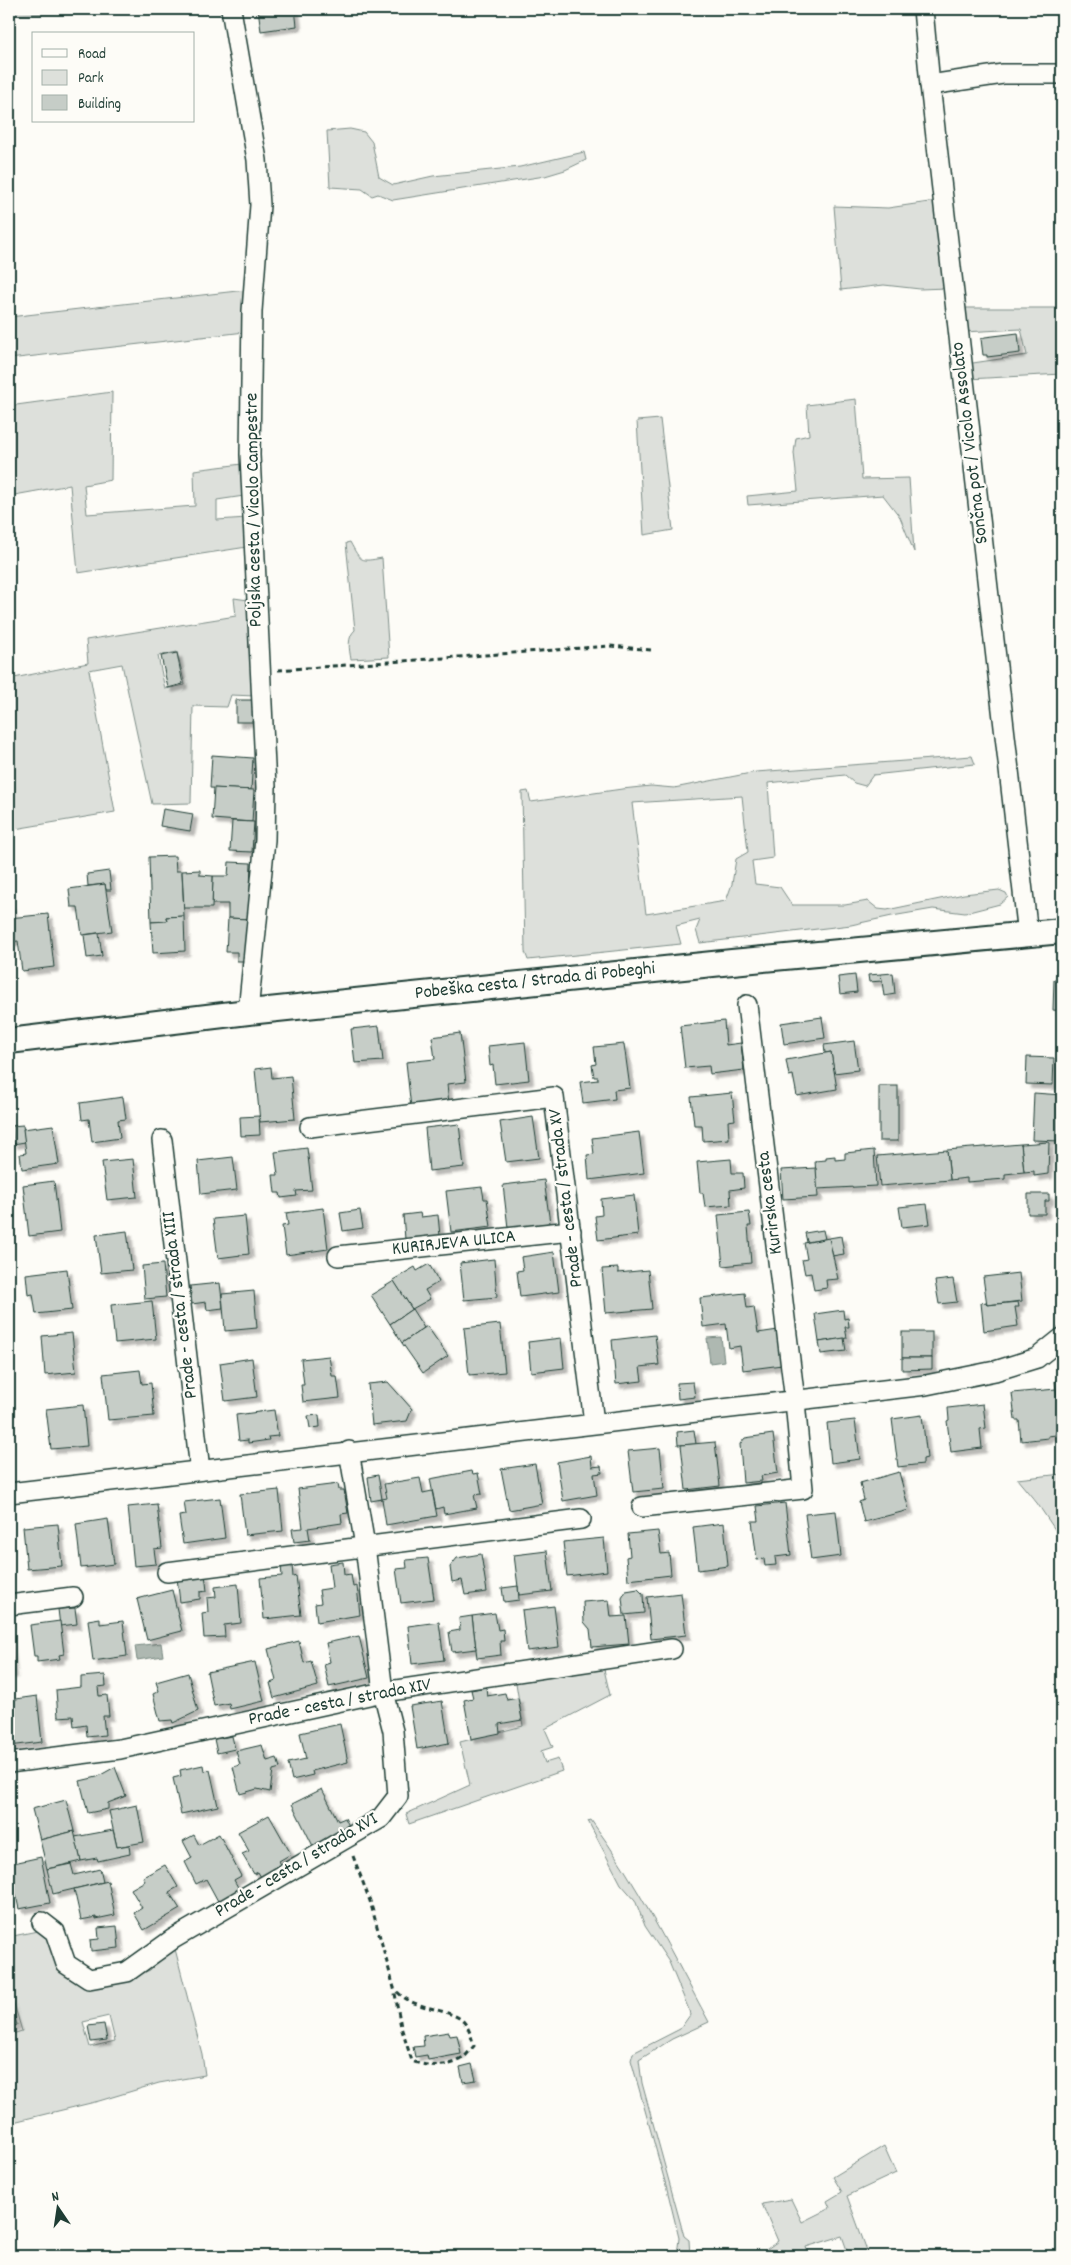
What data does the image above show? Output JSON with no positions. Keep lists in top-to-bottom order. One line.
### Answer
{"streets":{"street":["Sončna pot / Vicolo Assolato","Poljska cesta / Vicolo Campestre","Pobeška cesta / Strada di Pobeghi","Prade - cesta / strada XV","Kurirska cesta","KURIRJEVA ULICA","Prade - cesta / strada XIII","Prade - cesta / strada XIV","Prade - cesta / strada XVI"]},"crossings":[["Sončna pot / Vicolo Assolato","Pobeška cesta / Strada di Pobeghi"],["Poljska cesta / Vicolo Campestre","Pobeška cesta / Strada di Pobeghi"],["Prade - cesta / strada XV","KURIRJEVA ULICA"],["Prade - cesta / strada XIV","Prade - cesta / strada XVI"]],"legend":["Road","Park","Building"],"north":"top"}
